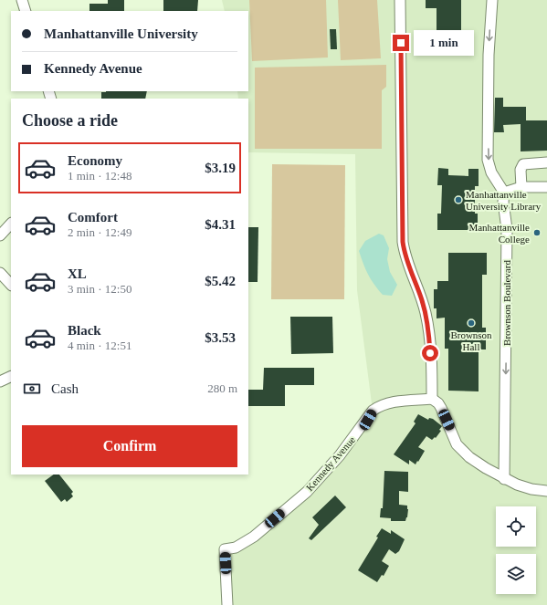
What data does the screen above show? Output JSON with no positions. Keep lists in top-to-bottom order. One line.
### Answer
{"streets":{"street":["Brownson Boulevard","Kennedy Avenue"]},"places":["Manhattanville University Library","Manhattanville College","Brownson Hall"],"page":{"banner":["Manhattanville University","Kennedy Avenue"],"bubble":"1 min","heading":"Choose a ride","list":[{"name":"Economy","note":"1 min · 12:48","value":"$3.19"},{"name":"Comfort","note":"2 min · 12:49","value":"$4.31"},{"name":"XL","note":"3 min · 12:50","value":"$5.42"},{"name":"Black","note":"4 min · 12:51","value":"$3.53"}],"pay":["Cash","280 m"],"buttons":"Confirm"}}
